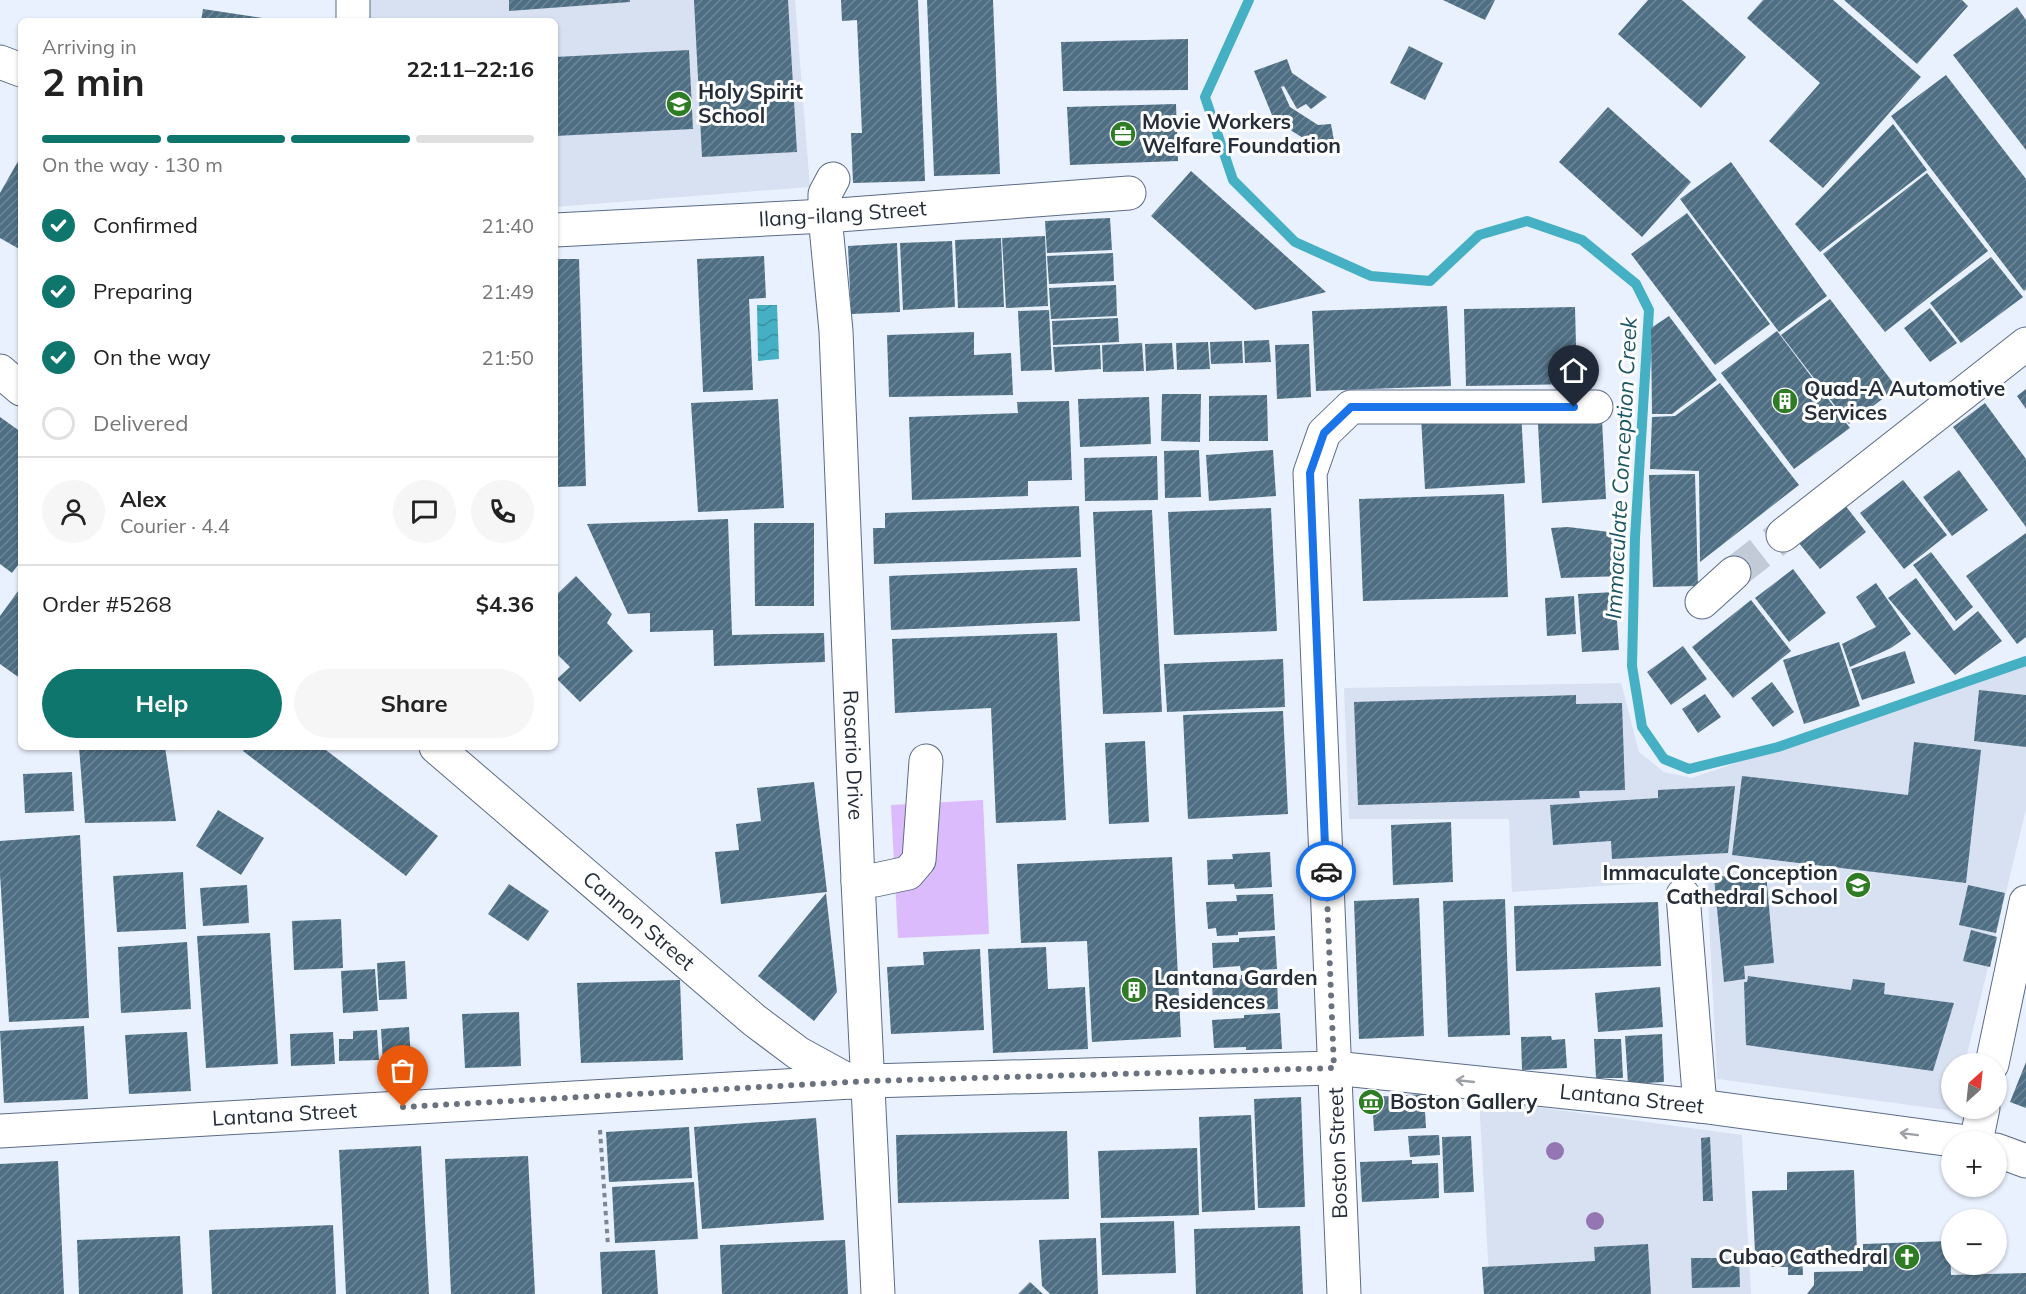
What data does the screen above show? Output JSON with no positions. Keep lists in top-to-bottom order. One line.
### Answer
{"streets":{"street":["Ilang-ilang Street","Rosario Drive","Cannon Street","Lantana Street","Boston Street"]},"crossings":[["Ilang-ilang Street","Rosario Drive"],["Rosario Drive","Cannon Street"],["Rosario Drive","Lantana Street"],["Cannon Street","Lantana Street"],["Lantana Street","Boston Street"]],"water":["Immaculate Conception Creek"],"places":{"school or university":["Holy Spirit School","Immaculate Conception Cathedral School"],"office":["Movie Workers Welfare Foundation"],"building":["Quad-A Automotive Services","Lantana Garden Residences"],"museum":["Boston Gallery"],"church":["Cubao Cathedral"]},"north":"top right","page":{"heading":["2 min","Arriving in","22:11–22:16"],"panel":["Alex","Courier · 4.4","Order #5268","$4.36"],"bar":"On the way · 130 m","list":[["Confirmed","21:40"],["Preparing","21:49"],["On the way","21:50"],"Delivered"],"buttons":["Help","Share"],"map_buttons":["+","−"]}}
